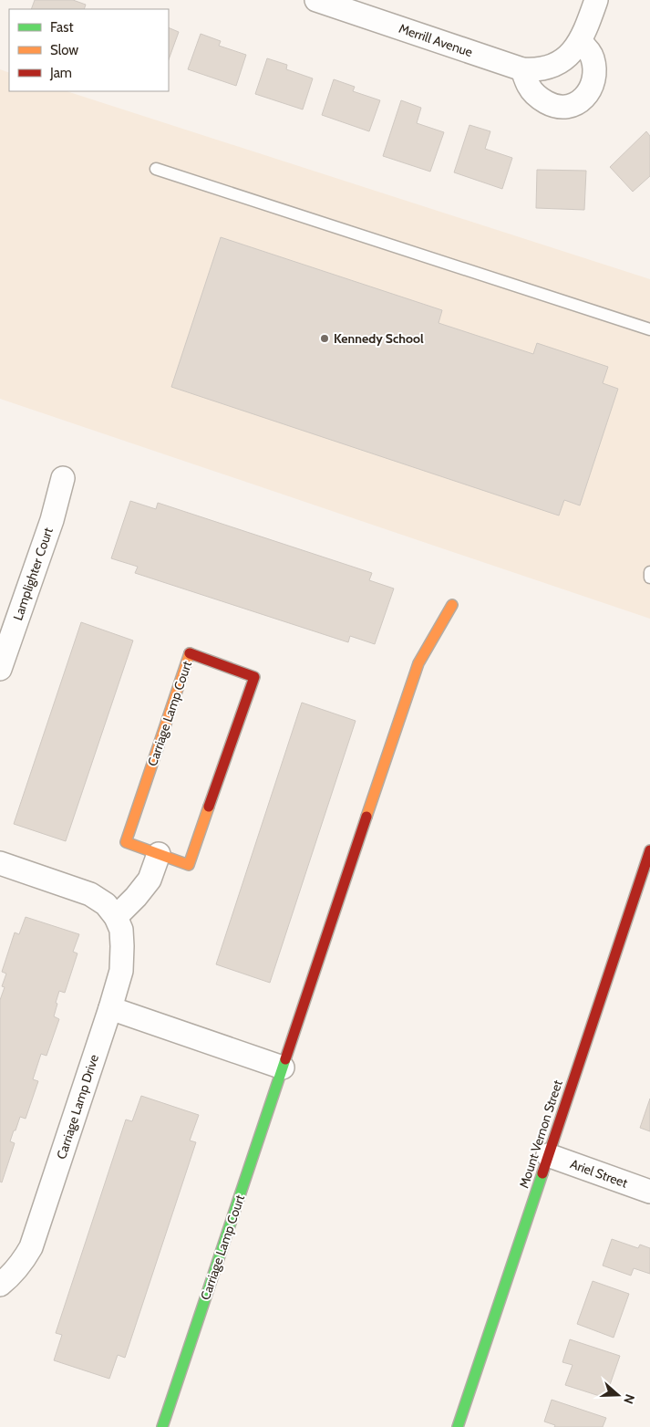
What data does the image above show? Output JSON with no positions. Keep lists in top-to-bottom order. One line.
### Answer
{"streets":{"street":["Merrill Avenue","Lamplighter Court","Carriage Lamp Court","Carriage Lamp Drive","Mount Vernon Street","Ariel Street"]},"crossings":[["Mount Vernon Street","Ariel Street"]],"places":["Kennedy School"],"legend":["Fast","Slow","Jam"],"north":"right"}
